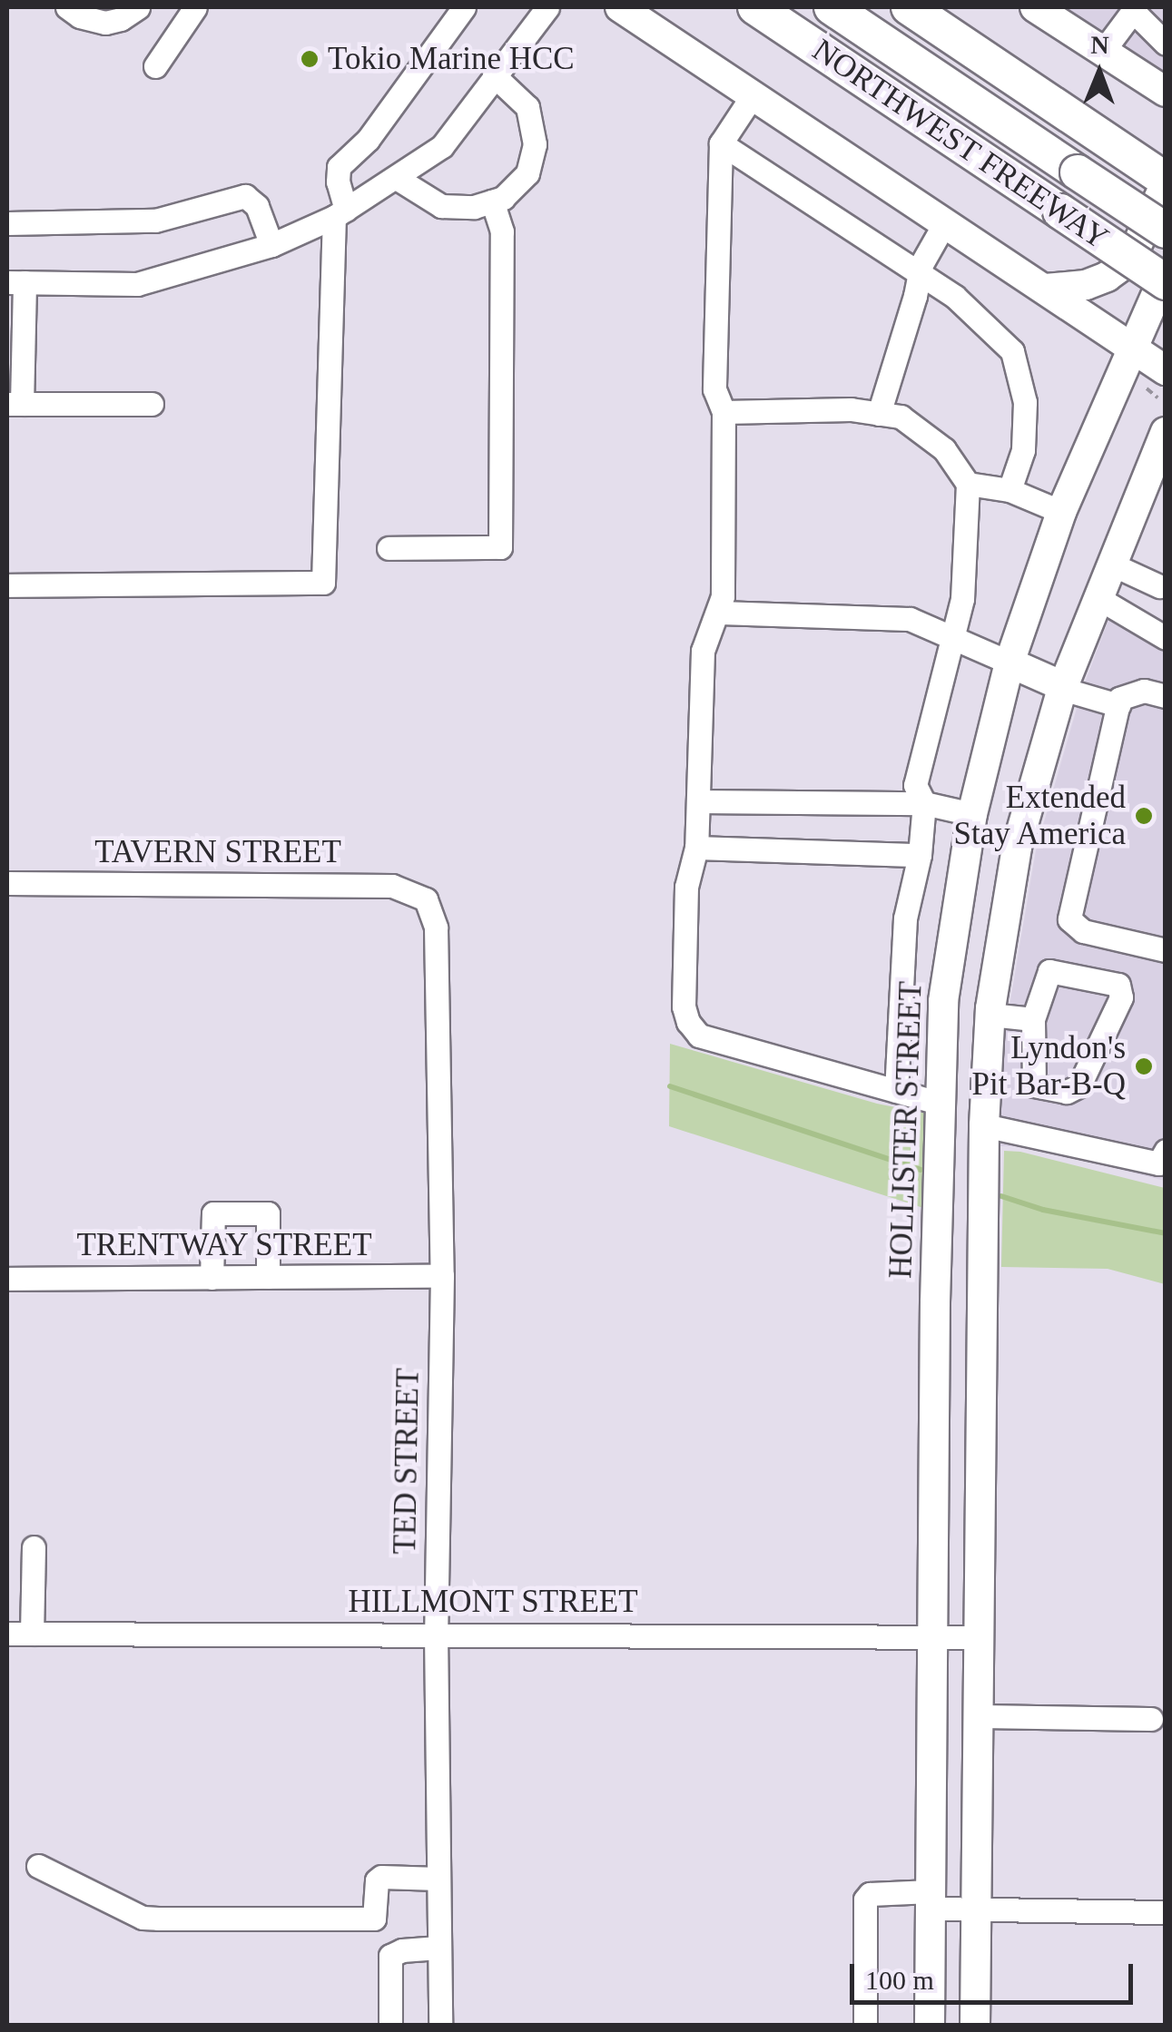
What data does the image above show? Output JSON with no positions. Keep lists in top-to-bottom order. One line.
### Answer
{"streets":{"highway":["NORTHWEST FREEWAY"],"main road":["HOLLISTER STREET"],"street":["TAVERN STREET","TRENTWAY STREET","TED STREET","HILLMONT STREET"]},"crossings":[["TAVERN STREET","TED STREET"],["HOLLISTER STREET","HILLMONT STREET"],["TRENTWAY STREET","TED STREET"],["TED STREET","HILLMONT STREET"]],"places":["Tokio Marine HCC","Extended Stay America","Lyndon's Pit Bar-B-Q"],"scale_bar":"100 m","north":"top"}
